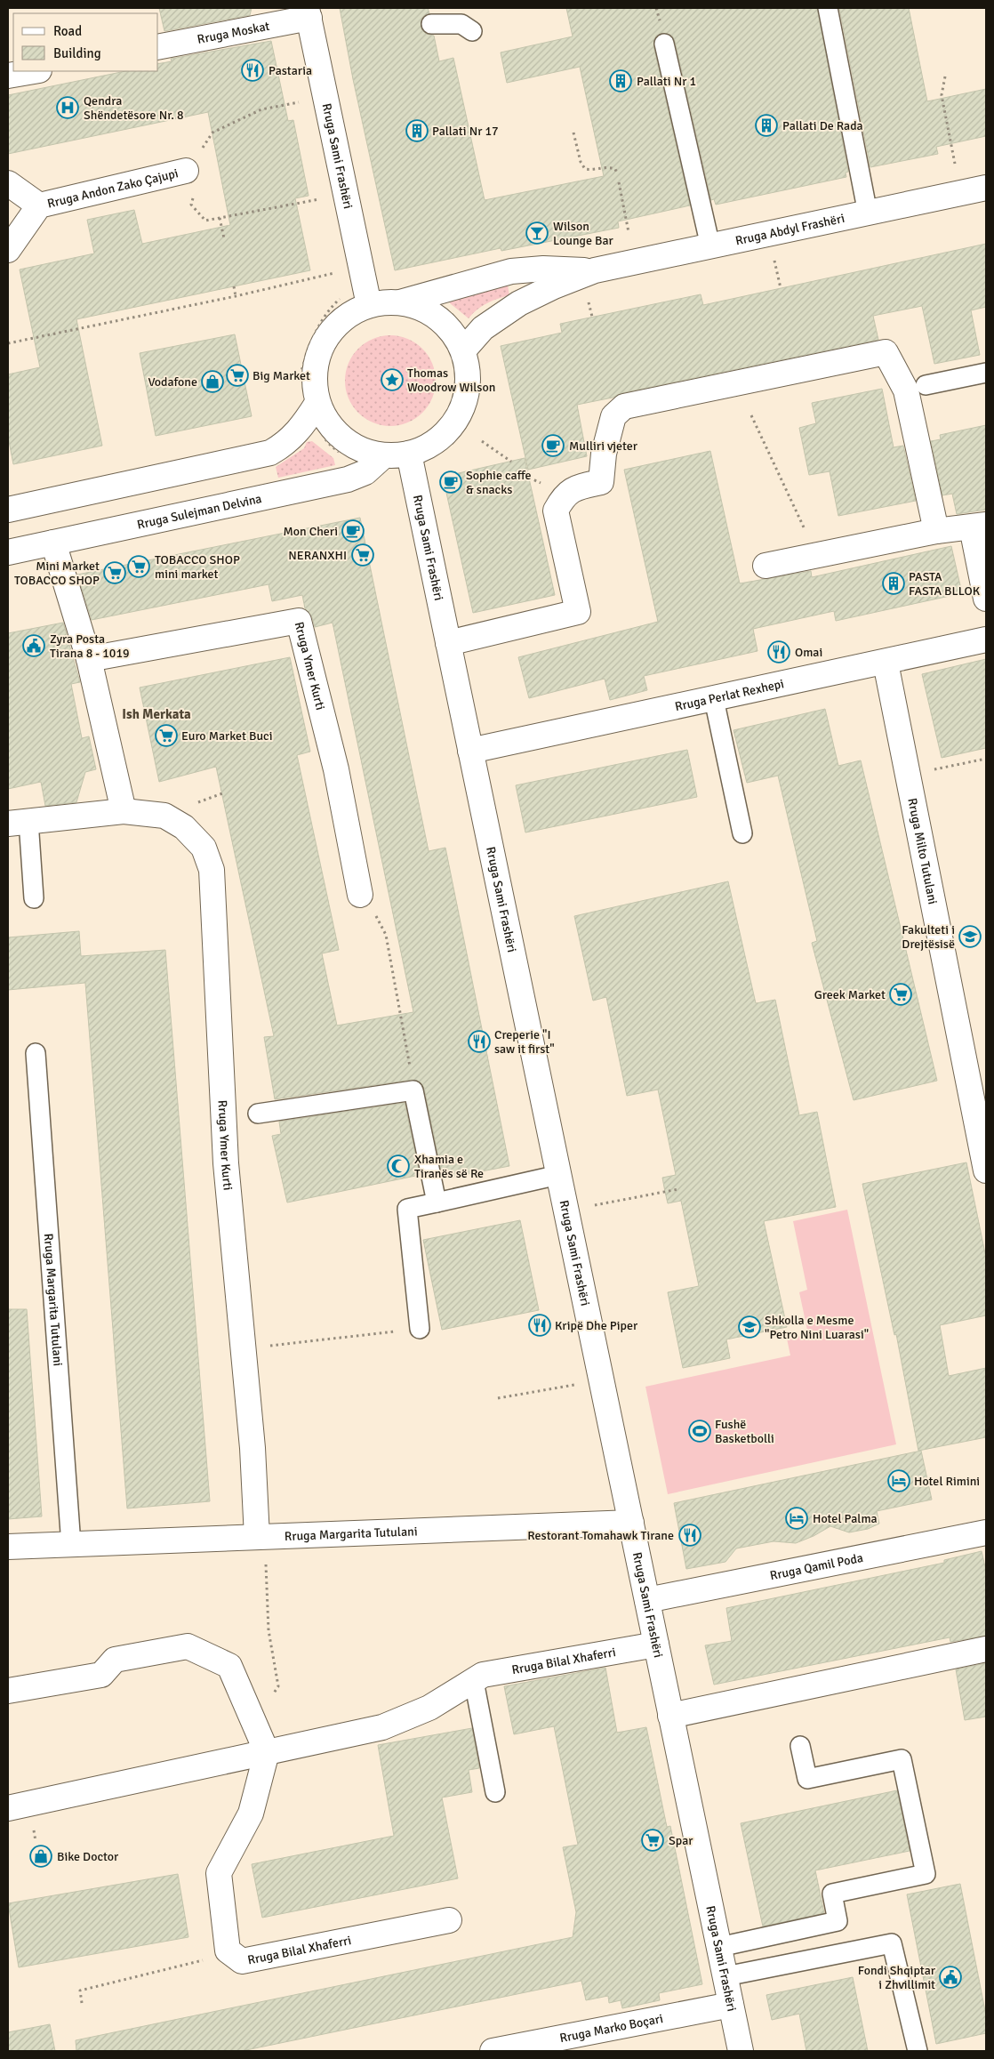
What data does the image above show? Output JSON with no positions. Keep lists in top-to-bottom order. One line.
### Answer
{"streets":{"street":["Rruga Moskat","Rruga Sami Frashëri","Rruga Andon Zako Çajupi","Rruga Abdyl Frashëri","Rruga Sulejman Delvina","Rruga Ymer Kurti","Rruga Perlat Rexhepi","Rruga Milto Tutulani","Rruga Margarita Tutulani","Rruga Qamil Poda","Rruga Bilal Xhaferri","Rruga Marko Boçari"]},"crossings":[["Rruga Moskat","Rruga Sami Frashëri"],["Rruga Sami Frashëri","Rruga Abdyl Frashëri"],["Rruga Sami Frashëri","Rruga Sulejman Delvina"],["Rruga Sami Frashëri","Rruga Perlat Rexhepi"],["Rruga Sami Frashëri","Rruga Margarita Tutulani"],["Rruga Sami Frashëri","Rruga Qamil Poda"],["Rruga Sami Frashëri","Rruga Bilal Xhaferri"],["Rruga Sami Frashëri","Rruga Marko Boçari"],["Rruga Abdyl Frashëri","Rruga Sulejman Delvina"],["Rruga Ymer Kurti","Rruga Margarita Tutulani"],["Rruga Perlat Rexhepi","Rruga Milto Tutulani"]],"districts":["Ish Merkata"],"places":{"restaurant":["Pastaria","Omai","Creperie \"I saw it first\"","Kripë Dhe Piper","Restorant Tomahawk Tirane"],"building":["Pallati Nr 1","Pallati De Rada","Pallati Nr 17","PASTA FASTA BLLOK"],"hospital":["Qendra Shëndetësore Nr. 8"],"bar":["Wilson Lounge Bar"],"supermarket":["Big Market","NERANXHI","TOBACCO SHOP mini market","Mini Market TOBACCO SHOP","Euro Market Buci","Greek Market","Spar"],"place":["Thomas Woodrow Wilson"],"shop":["Vodafone","Bike Doctor"],"cafe":["Mulliri vjeter","Sophie caffe & snacks","Mon Cheri"],"public building":["Zyra Posta Tirana 8 - 1019","Fondi Shqiptar i Zhvillimit"],"school or university":["Fakulteti i Drejtësisë","Shkolla e Mesme \"Petro Nini Luarasi\""],"mosque":["Xhamia e Tiranës së Re"],"sports":["Fushë Basketbolli"],"hotel":["Hotel Rimini","Hotel Palma"]},"legend":["Road","Building"]}
